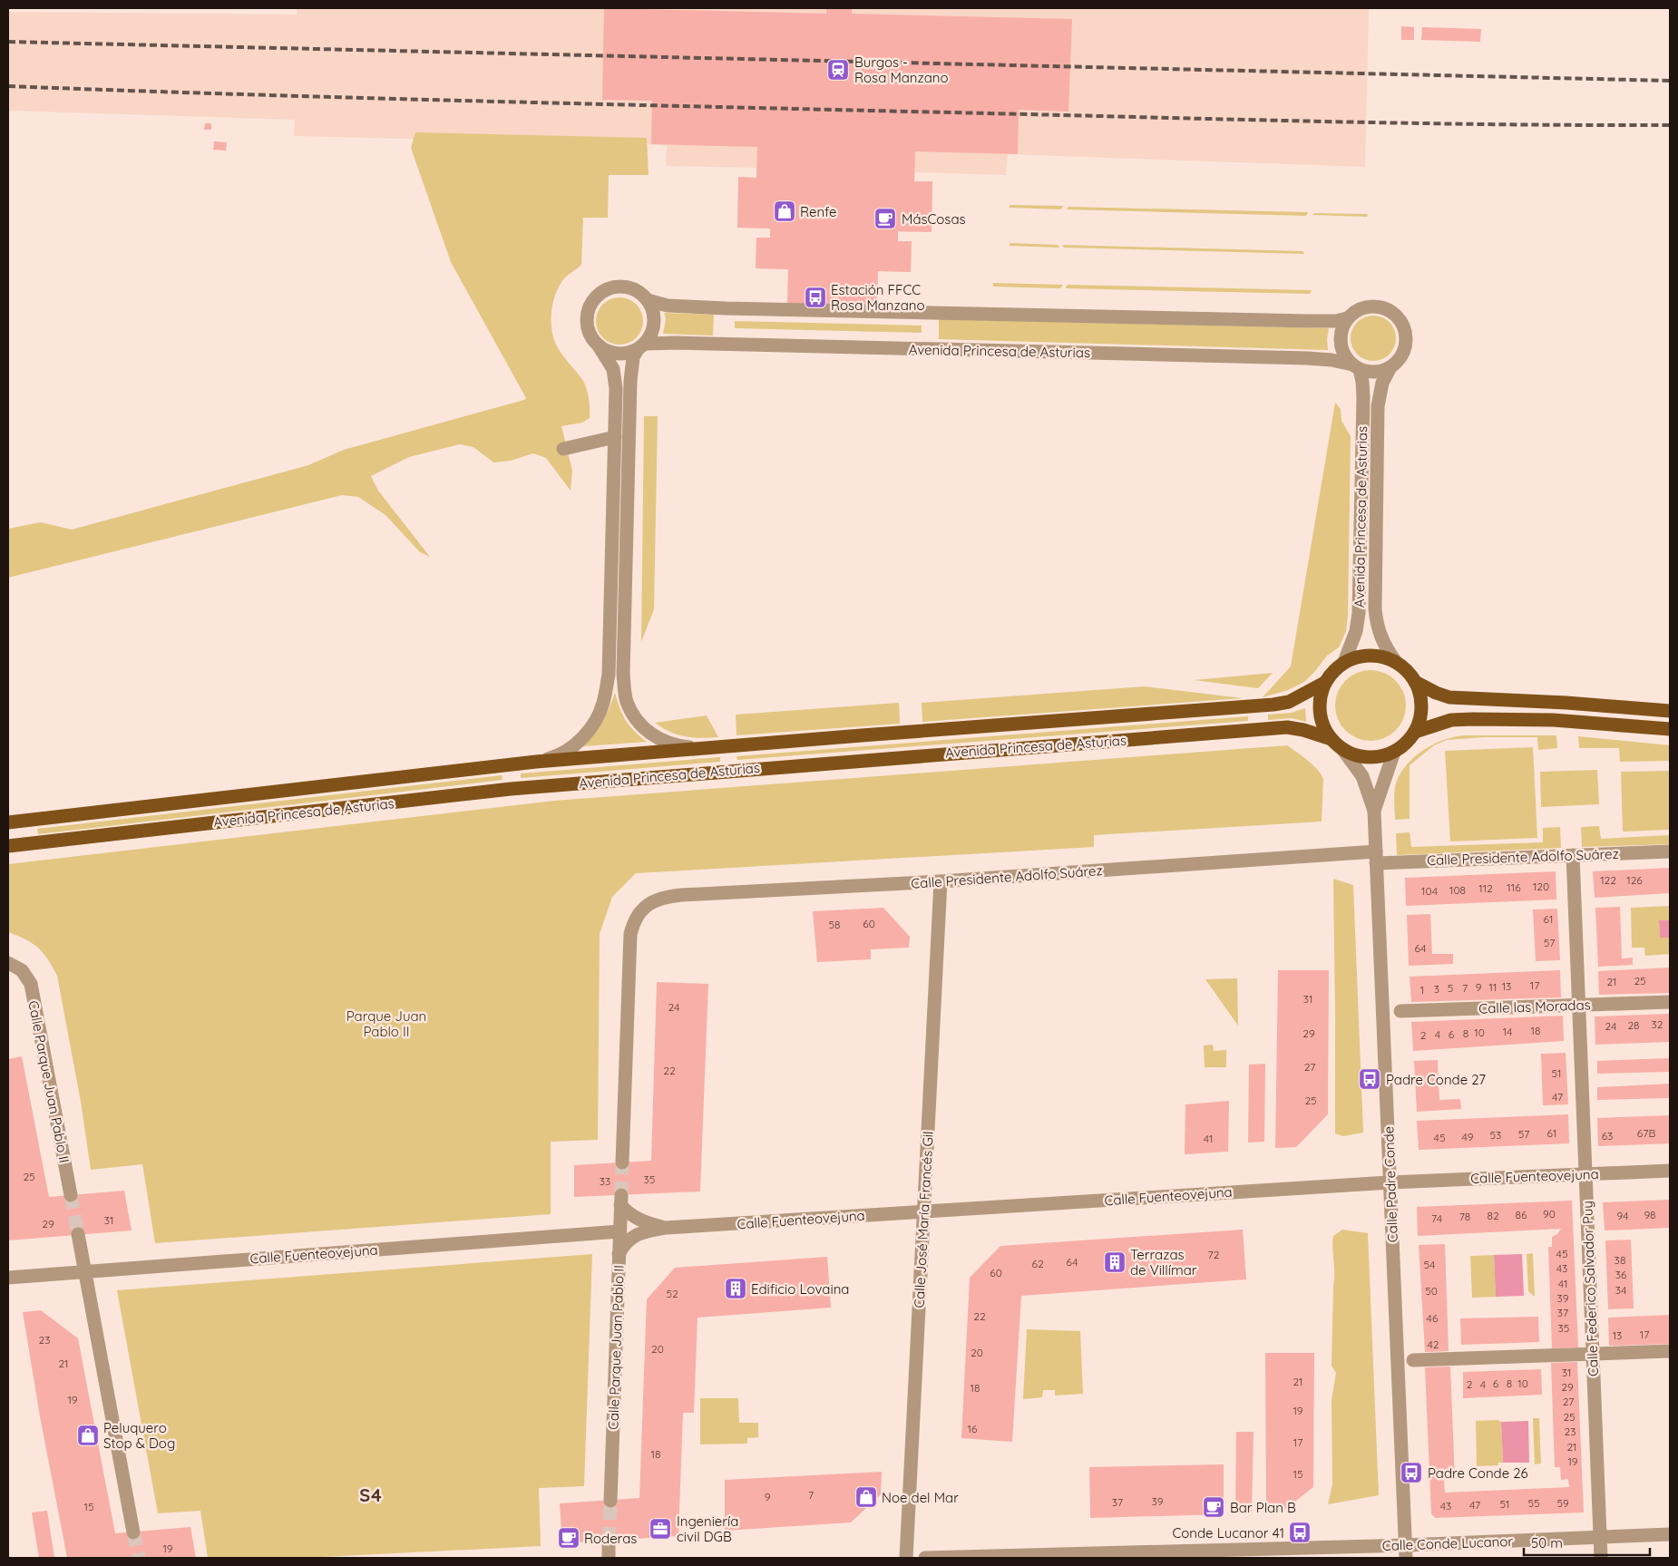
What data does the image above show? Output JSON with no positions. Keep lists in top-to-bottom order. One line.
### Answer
{"streets":{"main road":["Avenida Princesa de Asturias"],"street":["Calle Presidente Adolfo Suárez","Calle las Moradas","Calle Parque Juan Pablo II","Calle Fuenteovejuna","Calle Padre Conde","Calle José María Francés Gil","Calle Federico Salvador Puy","Calle Conde Lucanor"]},"crossings":[["Avenida Princesa de Asturias","Calle Padre Conde"],["Calle Presidente Adolfo Suárez","Calle Padre Conde"],["Calle Presidente Adolfo Suárez","Calle José María Francés Gil"],["Calle Presidente Adolfo Suárez","Calle Federico Salvador Puy"],["Calle las Moradas","Calle Federico Salvador Puy"],["Calle Parque Juan Pablo II","Calle Fuenteovejuna"],["Calle Fuenteovejuna","Calle Padre Conde"],["Calle Fuenteovejuna","Calle José María Francés Gil"],["Calle Fuenteovejuna","Calle Federico Salvador Puy"],["Calle Padre Conde","Calle Conde Lucanor"],["Calle Federico Salvador Puy","Calle Conde Lucanor"]],"districts":["S4"],"parks":["Parque Juan Pablo II"],"places":{"station":["Burgos - Rosa Manzano"],"shop":["Renfe","Peluquero Stop & Dog","Noe del Mar"],"cafe":["MásCosas","Bar Plan B","Roderas"],"bus stop":["Estación FFCC Rosa Manzano","Padre Conde 27","Padre Conde 26","Conde Lucanor 41"],"building":["Terrazas de Villímar","Edificio Lovaina"],"office":["Ingeniería civil DGB"]},"house_numbers":["122","126","120","116","112","108","104","61","60","58","57","64","25","21","17","13","9","11","5","7","3","1","31","24","32","28","24","18","14","10","29","8","4","6","2","27","22","51","47","25","61","67B","57","53","63","49","45","41","25","35","33","90","86","98","82","94","78","74","31","29","45","72","38","64","62","54","43","60","36","41","34","50","52","39","37","22","46","35","17","13","23","42","20","20","21","31","21","6","8","10","2","4","29","18","19","27","19","25","16","23","17","21","18","19","15","7","9","39","37","55","59","51","47","43","15","19"],"scale_bar":"50 m"}
